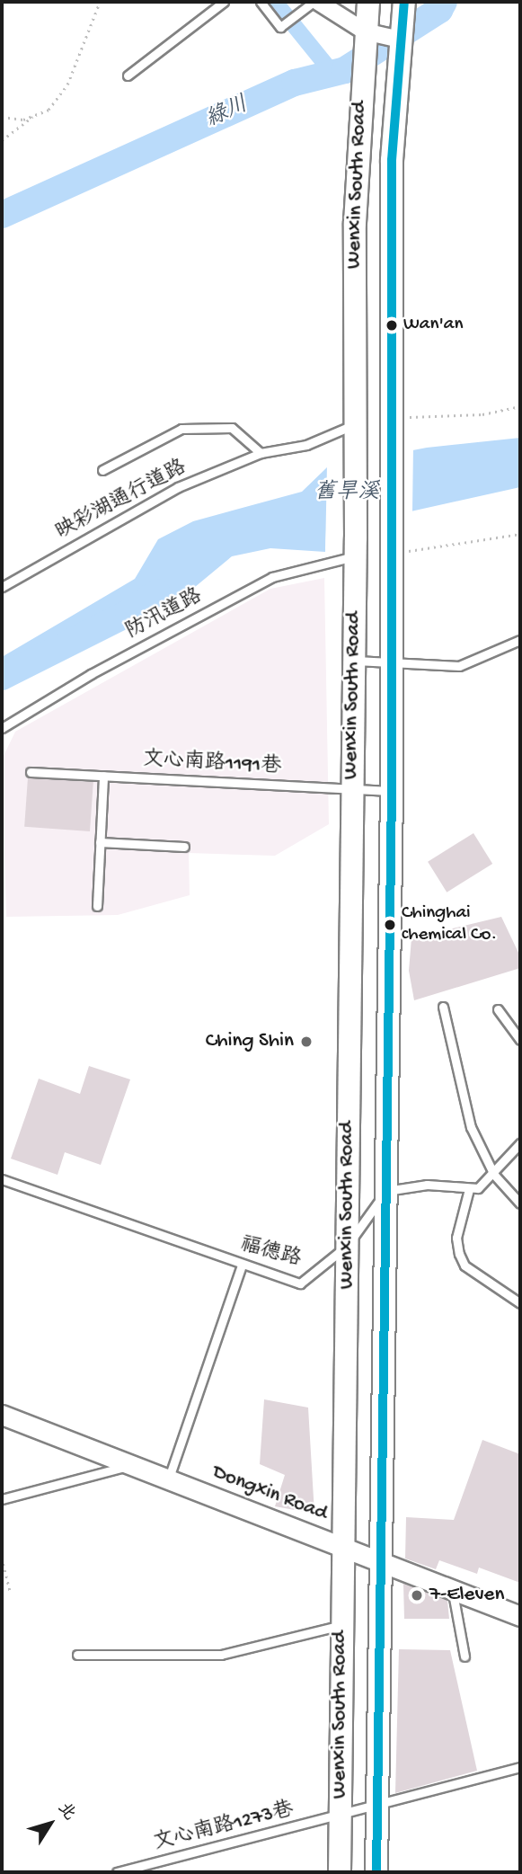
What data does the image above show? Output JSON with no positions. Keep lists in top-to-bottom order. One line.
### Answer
{"streets":{"main road":["Wenxin South Road"],"street":["Dongxin Road"],"lane":["映彩湖通行道路","防汛道路","文心南路1191巷","福德路","文心南路1273巷"]},"crossings":[["Wenxin South Road","映彩湖通行道路"],["Wenxin South Road","防汛道路"],["Wenxin South Road","文心南路1191巷"],["Wenxin South Road","福德路"],["Wenxin South Road","Dongxin Road"],["Wenxin South Road","文心南路1273巷"]],"water":["綠川","舊旱溪"],"places":["Wan'an","Chinghai chemical Co.","Ching Shin","7-Eleven"],"north":"top right"}
